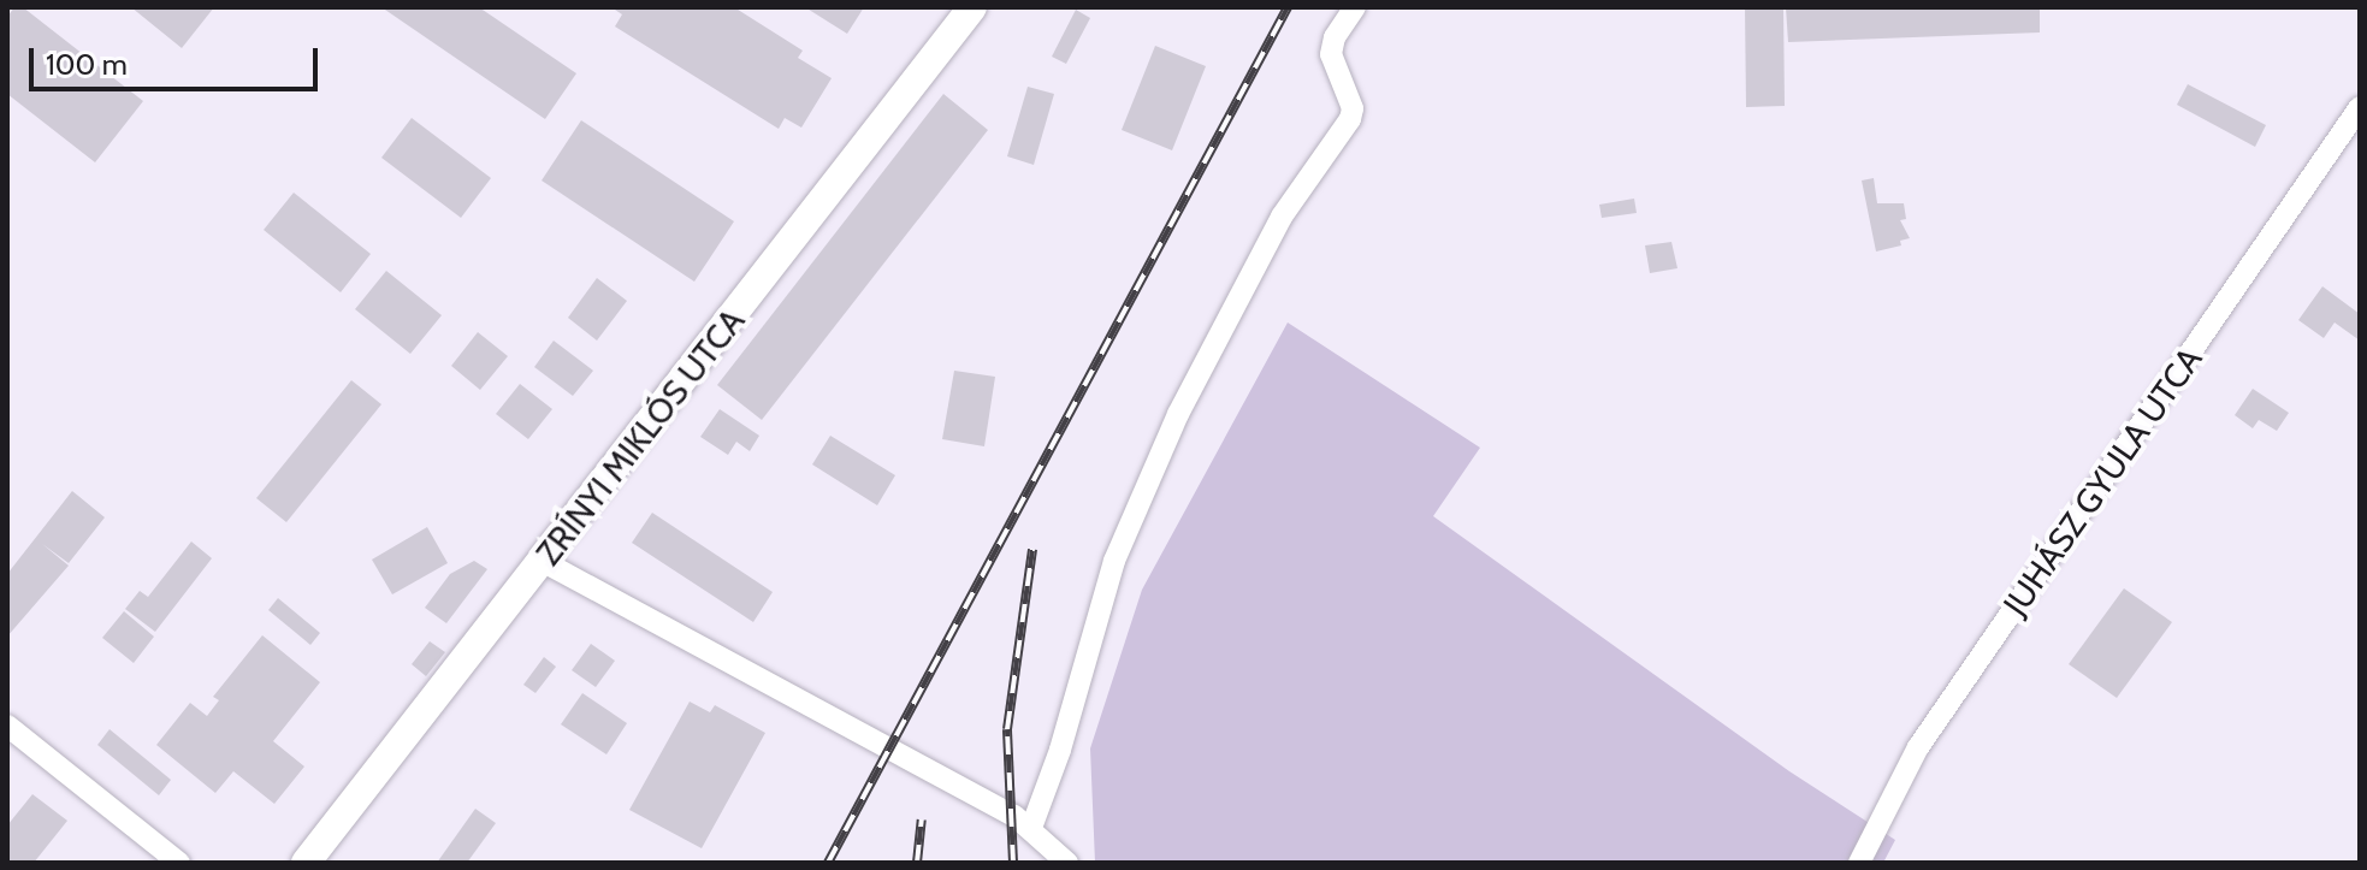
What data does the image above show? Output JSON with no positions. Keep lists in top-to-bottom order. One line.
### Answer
{"streets":{"main road":["ZRÍNYI MIKLÓS UTCA"],"street":["JUHÁSZ GYULA UTCA"]},"scale_bar":"100 m"}
